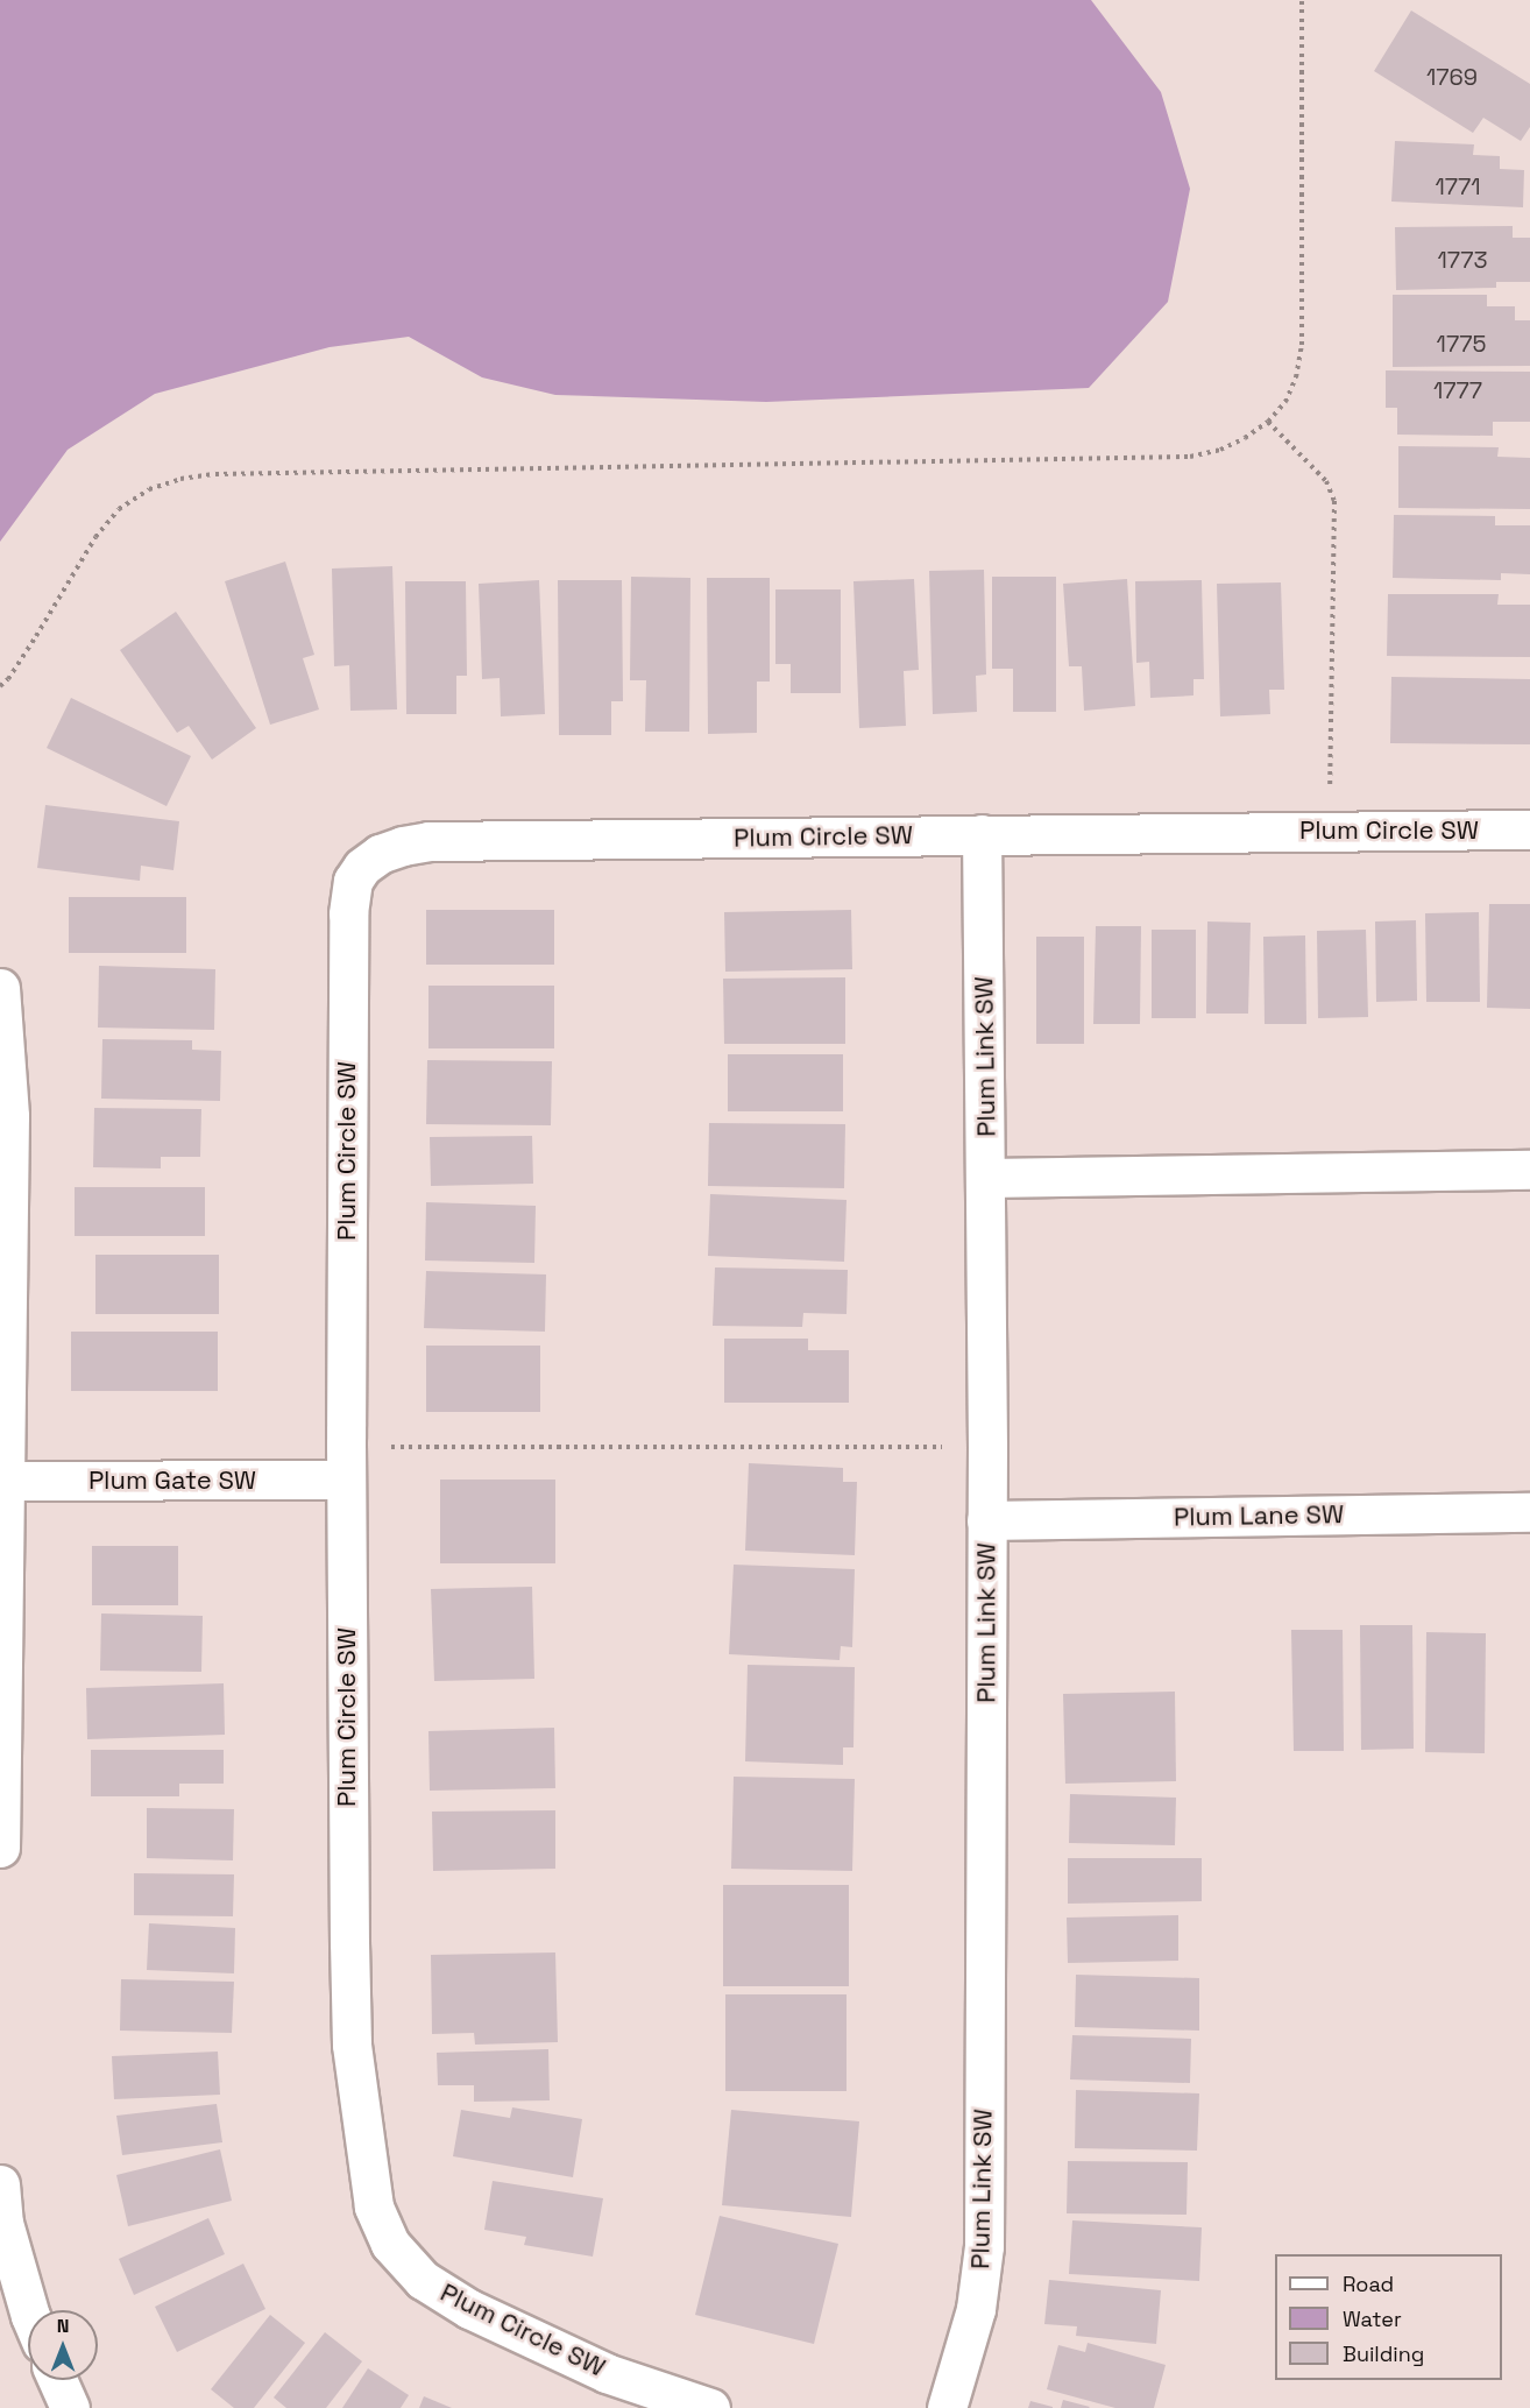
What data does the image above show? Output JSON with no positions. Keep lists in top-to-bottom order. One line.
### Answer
{"streets":{"street":["Plum Circle SW","Plum Link SW","Plum Gate SW","Plum Lane SW"]},"crossings":[["Plum Circle SW","Plum Link SW"],["Plum Circle SW","Plum Gate SW"],["Plum Link SW","Plum Lane SW"]],"house_numbers":["1769","1771","1773","1775","1777"],"legend":["Road","Water","Building"],"north":"top"}
